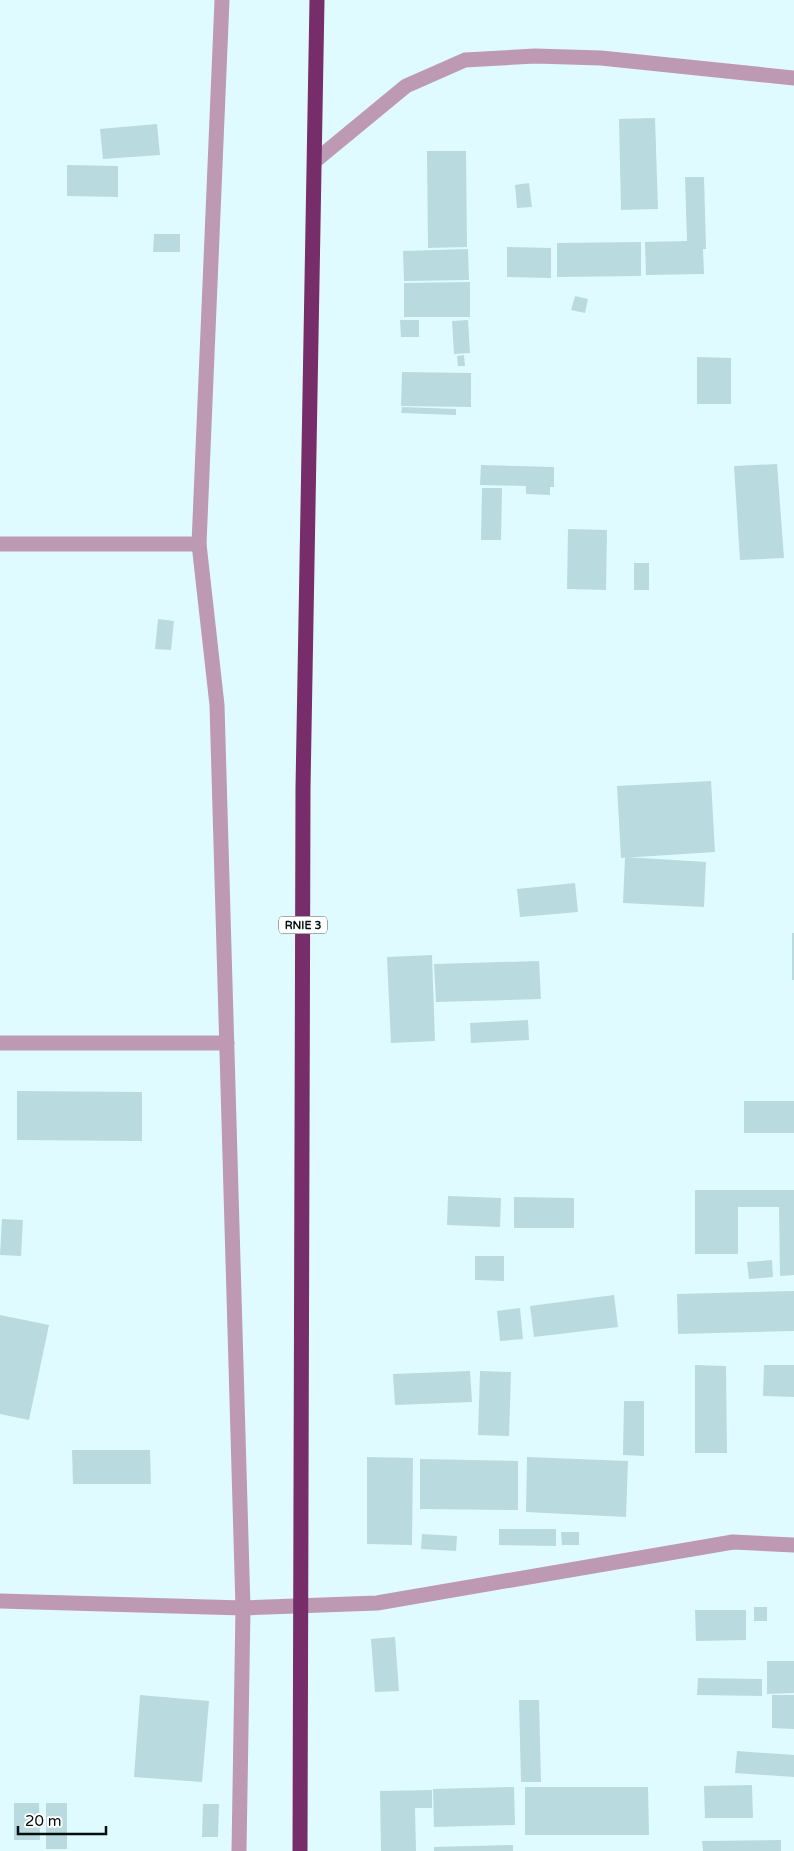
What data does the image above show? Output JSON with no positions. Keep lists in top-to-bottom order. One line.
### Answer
{"streets":{"highway":["RNIE 3"]},"scale_bar":"20 m"}
